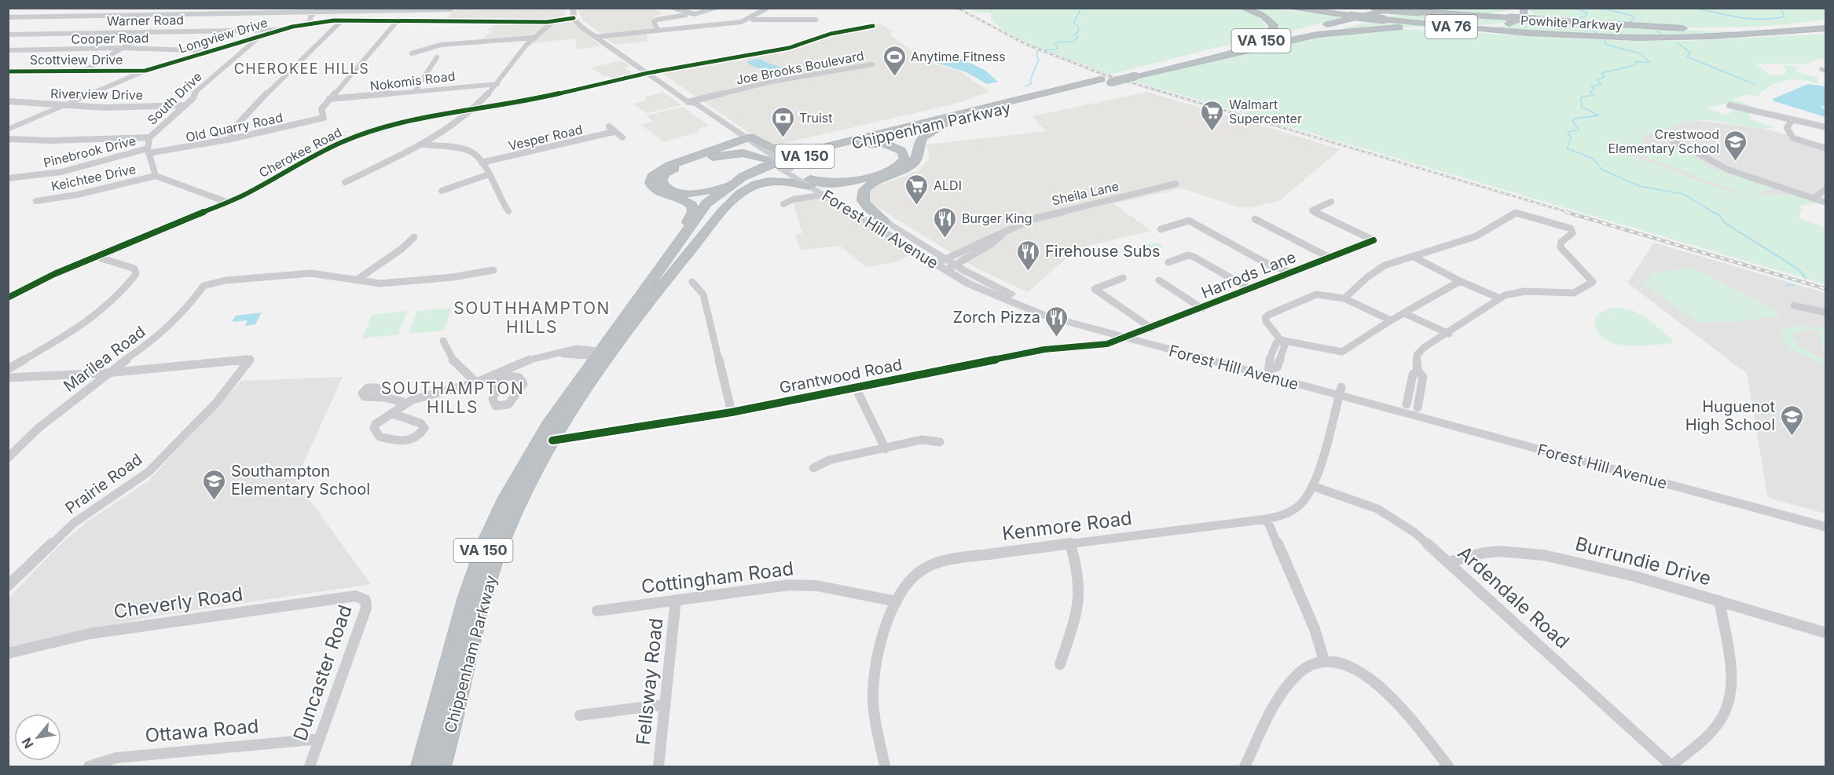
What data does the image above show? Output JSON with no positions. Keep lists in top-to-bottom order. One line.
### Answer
{"streets":{"highway":["Powhite Parkway","VA 76","VA 150","Chippenham Parkway"],"main road":["Longview Drive","Cherokee Road","Forest Hill Avenue"],"street":["Warner Road","Cooper Road","Scottview Drive","Joe Brooks Boulevard","Nokomis Road","Riverview Drive","South Drive","Old Quarry Road","Vesper Road","Pinebrook Drive","Keichtee Drive","Sheila Lane","Harrods Lane","Marilea Road","Grantwood Road","Prairie Road","Kenmore Road","Burrundie Drive","Cottingham Road","Ardendale Road","Cheverly Road","Duncaster Road","Fellsway Road","Ottawa Road"]},"crossings":[["Warner Road","Longview Drive"],["Powhite Parkway","Chippenham Parkway"],["Longview Drive","Cooper Road"],["Longview Drive","Scottview Drive"],["Longview Drive","Riverview Drive"],["Longview Drive","South Drive"],["Longview Drive","Forest Hill Avenue"],["Joe Brooks Boulevard","Forest Hill Avenue"],["Nokomis Road","Old Quarry Road"],["Riverview Drive","South Drive"],["South Drive","Old Quarry Road"],["South Drive","Pinebrook Drive"],["South Drive","Keichtee Drive"],["Chippenham Parkway","Grantwood Road"],["Old Quarry Road","Pinebrook Drive"],["Cherokee Road","Forest Hill Avenue"],["Sheila Lane","Forest Hill Avenue"],["Forest Hill Avenue","Harrods Lane"],["Forest Hill Avenue","Grantwood Road"],["Forest Hill Avenue","Kenmore Road"],["Harrods Lane","Grantwood Road"],["Marilea Road","Prairie Road"],["Kenmore Road","Cottingham Road"],["Kenmore Road","Ardendale Road"],["Burrundie Drive","Ardendale Road"],["Cottingham Road","Fellsway Road"],["Cheverly Road","Duncaster Road"],["Duncaster Road","Ottawa Road"]],"districts":["CHEROKEE HILLS","SOUTHHAMPTON HILLS","SOUTHAMPTON HILLS"],"places":{"sports":["Anytime Fitness"],"supermarket":["Walmart Supercenter","ALDI"],"bank":["Truist"],"school or university":["Crestwood Elementary School","Huguenot High School","Southampton Elementary School"],"restaurant":["Burger King","Firehouse Subs","Zorch Pizza"]},"north":"bottom left"}
